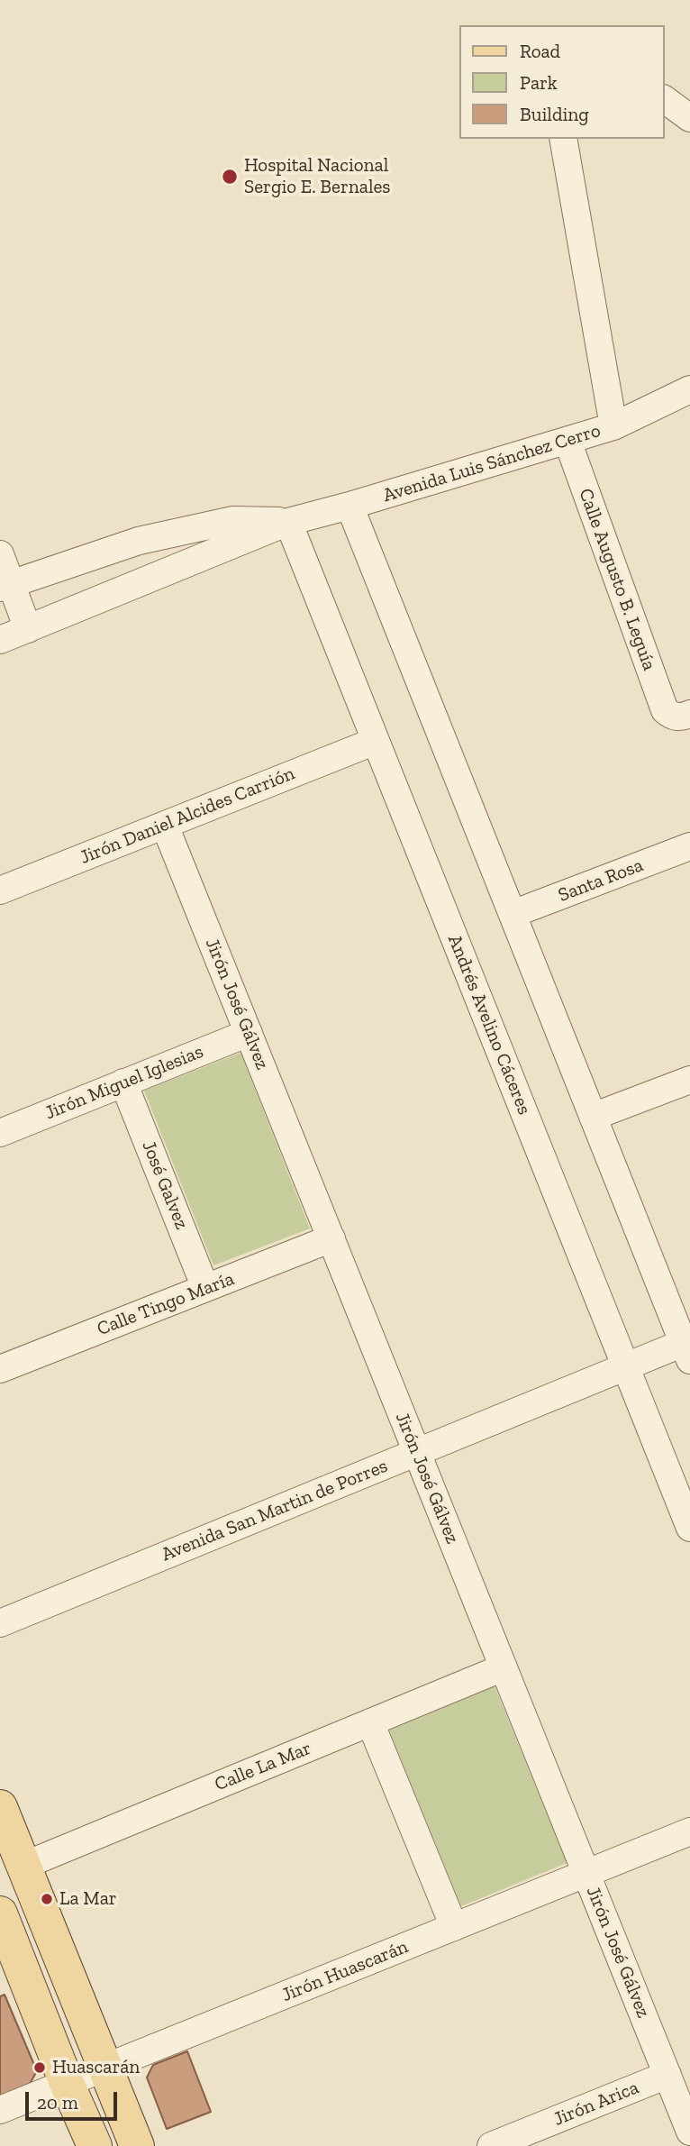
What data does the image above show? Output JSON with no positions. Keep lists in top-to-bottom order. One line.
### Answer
{"streets":{"street":["Avenida Luis Sánchez Cerro","Calle Augusto B. Leguía","Jirón Daniel Alcides Carrión","Santa Rosa","Jirón José Gálvez","Andrés Avelino Cáceres","Jirón Miguel Iglesias","José Galvez","Calle Tingo María","Avenida San Martin de Porres","Calle La Mar","Jirón Huascarán","Jirón Arica"]},"crossings":[["Avenida Luis Sánchez Cerro","Calle Augusto B. Leguía"],["Avenida Luis Sánchez Cerro","Andrés Avelino Cáceres"],["Jirón Daniel Alcides Carrión","Jirón José Gálvez"],["Jirón Daniel Alcides Carrión","Andrés Avelino Cáceres"],["Jirón José Gálvez","Jirón Miguel Iglesias"],["Jirón José Gálvez","Calle Tingo María"],["Jirón José Gálvez","Avenida San Martin de Porres"],["Jirón José Gálvez","Calle La Mar"],["Jirón José Gálvez","Jirón Huascarán"],["Jirón José Gálvez","Jirón Arica"],["Andrés Avelino Cáceres","Avenida San Martin de Porres"],["Jirón Miguel Iglesias","José Galvez"],["José Galvez","Calle Tingo María"]],"places":["Hospital Nacional Sergio E. Bernales","La Mar","Huascarán"],"legend":["Road","Park","Building"],"scale_bar":"20 m"}
